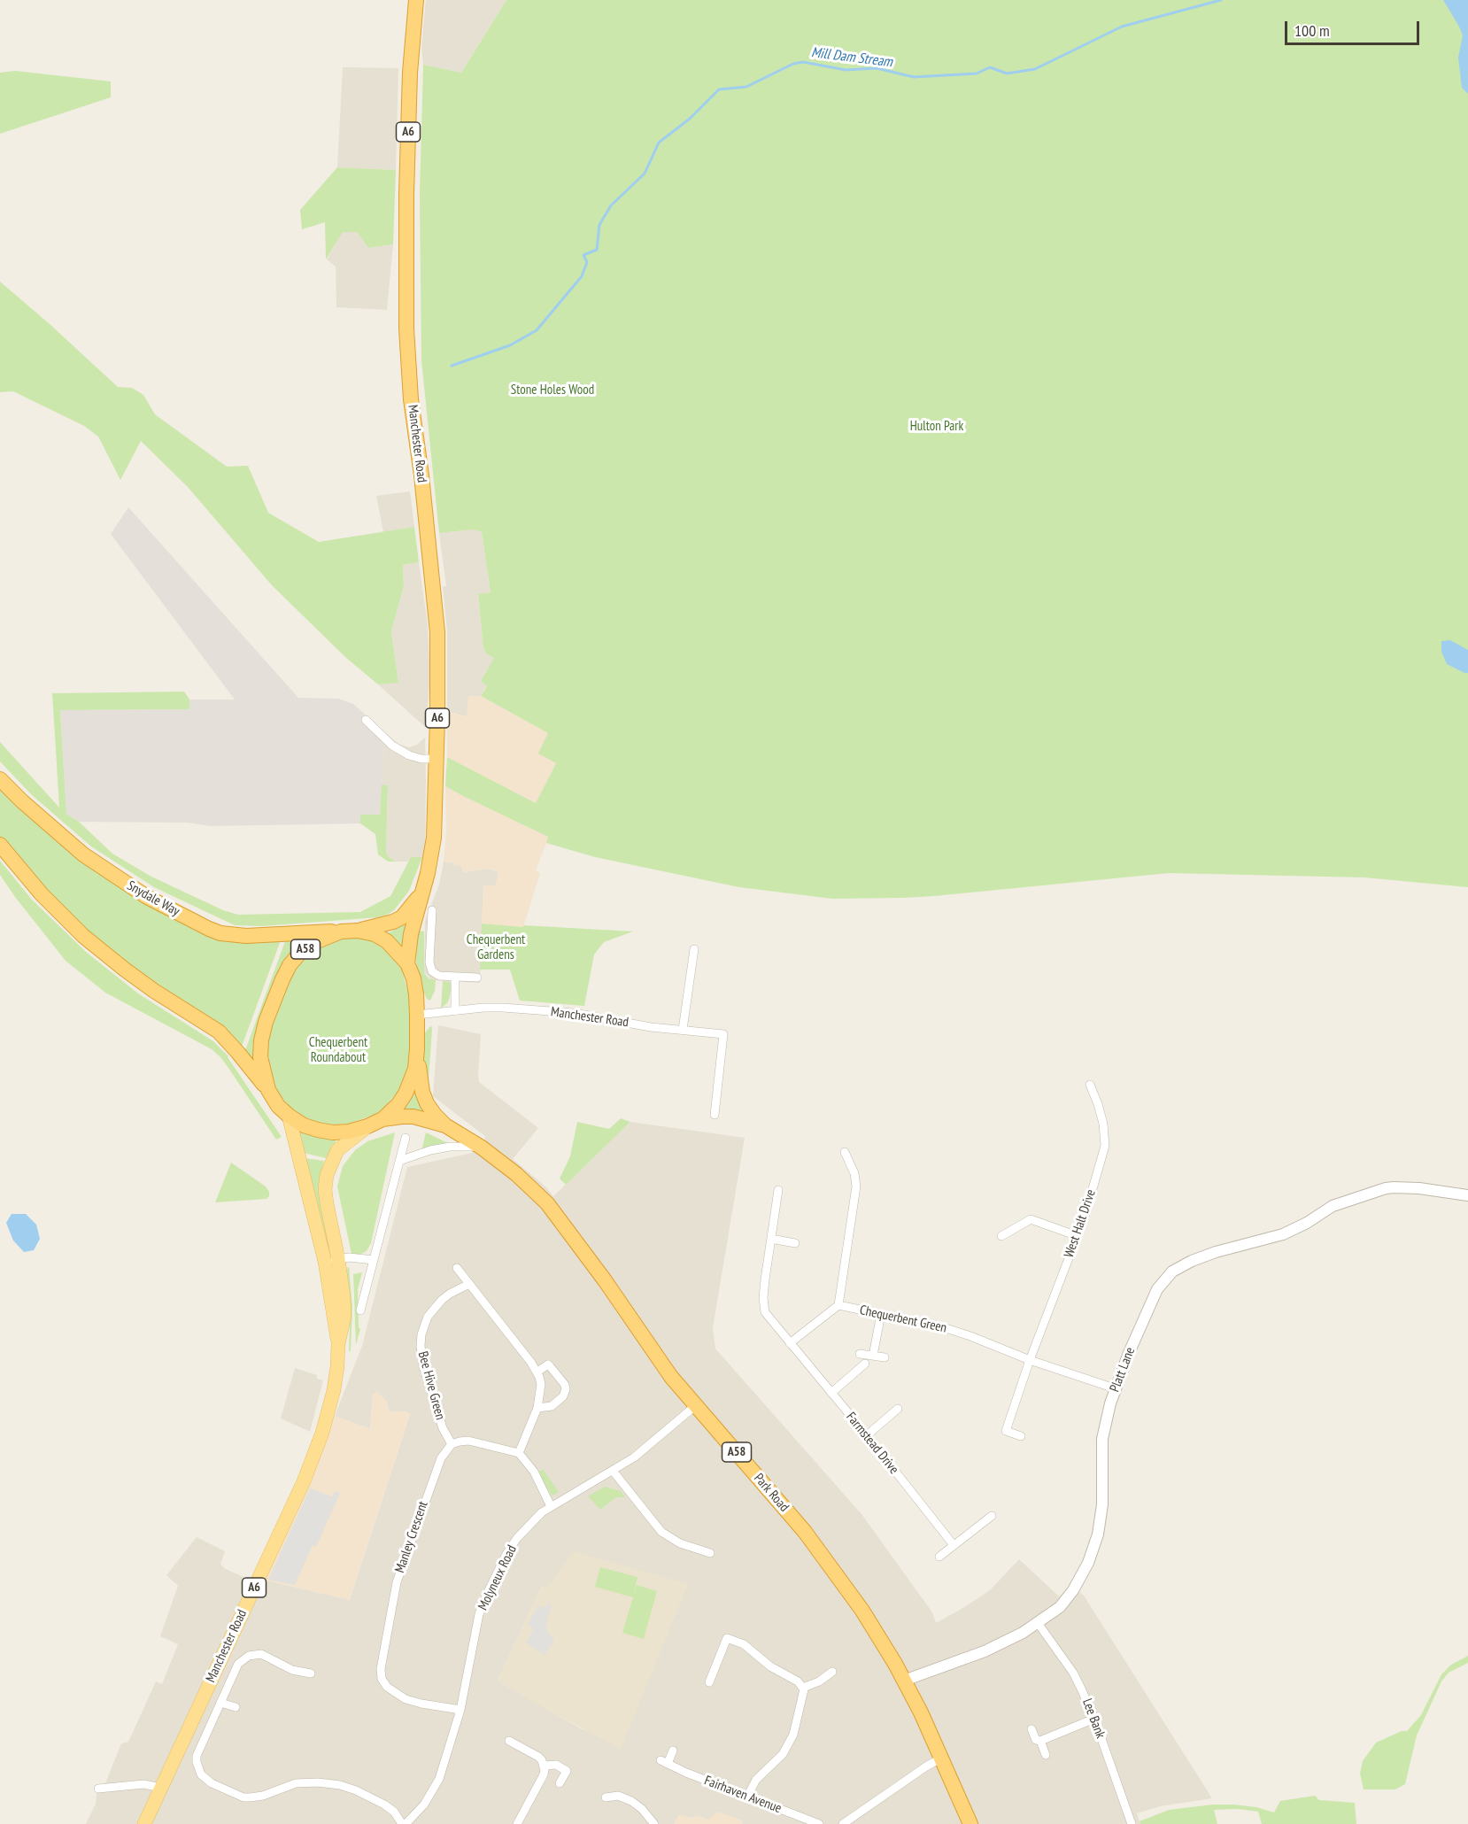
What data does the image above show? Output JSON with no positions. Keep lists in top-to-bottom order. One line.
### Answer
{"streets":{"highway":["A6","Manchester Road","Snydale Way","A58","Park Road"],"street":["West Halt Drive","Chequerbent Green","Platt Lane","Bee Hive Green","Farmstead Drive","Manley Crescent","Molyneux Road","Lee Bank","Fairhaven Avenue"]},"crossings":[["Manchester Road","Snydale Way"],["Manchester Road","A58"],["Manchester Road","Park Road"],["Snydale Way","A58"],["Snydale Way","Park Road"],["A58","Park Road"],["West Halt Drive","Chequerbent Green"],["Chequerbent Green","Platt Lane"],["Platt Lane","Park Road"],["Platt Lane","Lee Bank"],["Bee Hive Green","Manley Crescent"],["Park Road","Molyneux Road"],["Manley Crescent","Molyneux Road"]],"water":["Mill Dam Stream"],"parks":["Stone Holes Wood","Hulton Park","Chequerbent Gardens","Chequerbent Roundabout"],"scale_bar":"100 m"}
